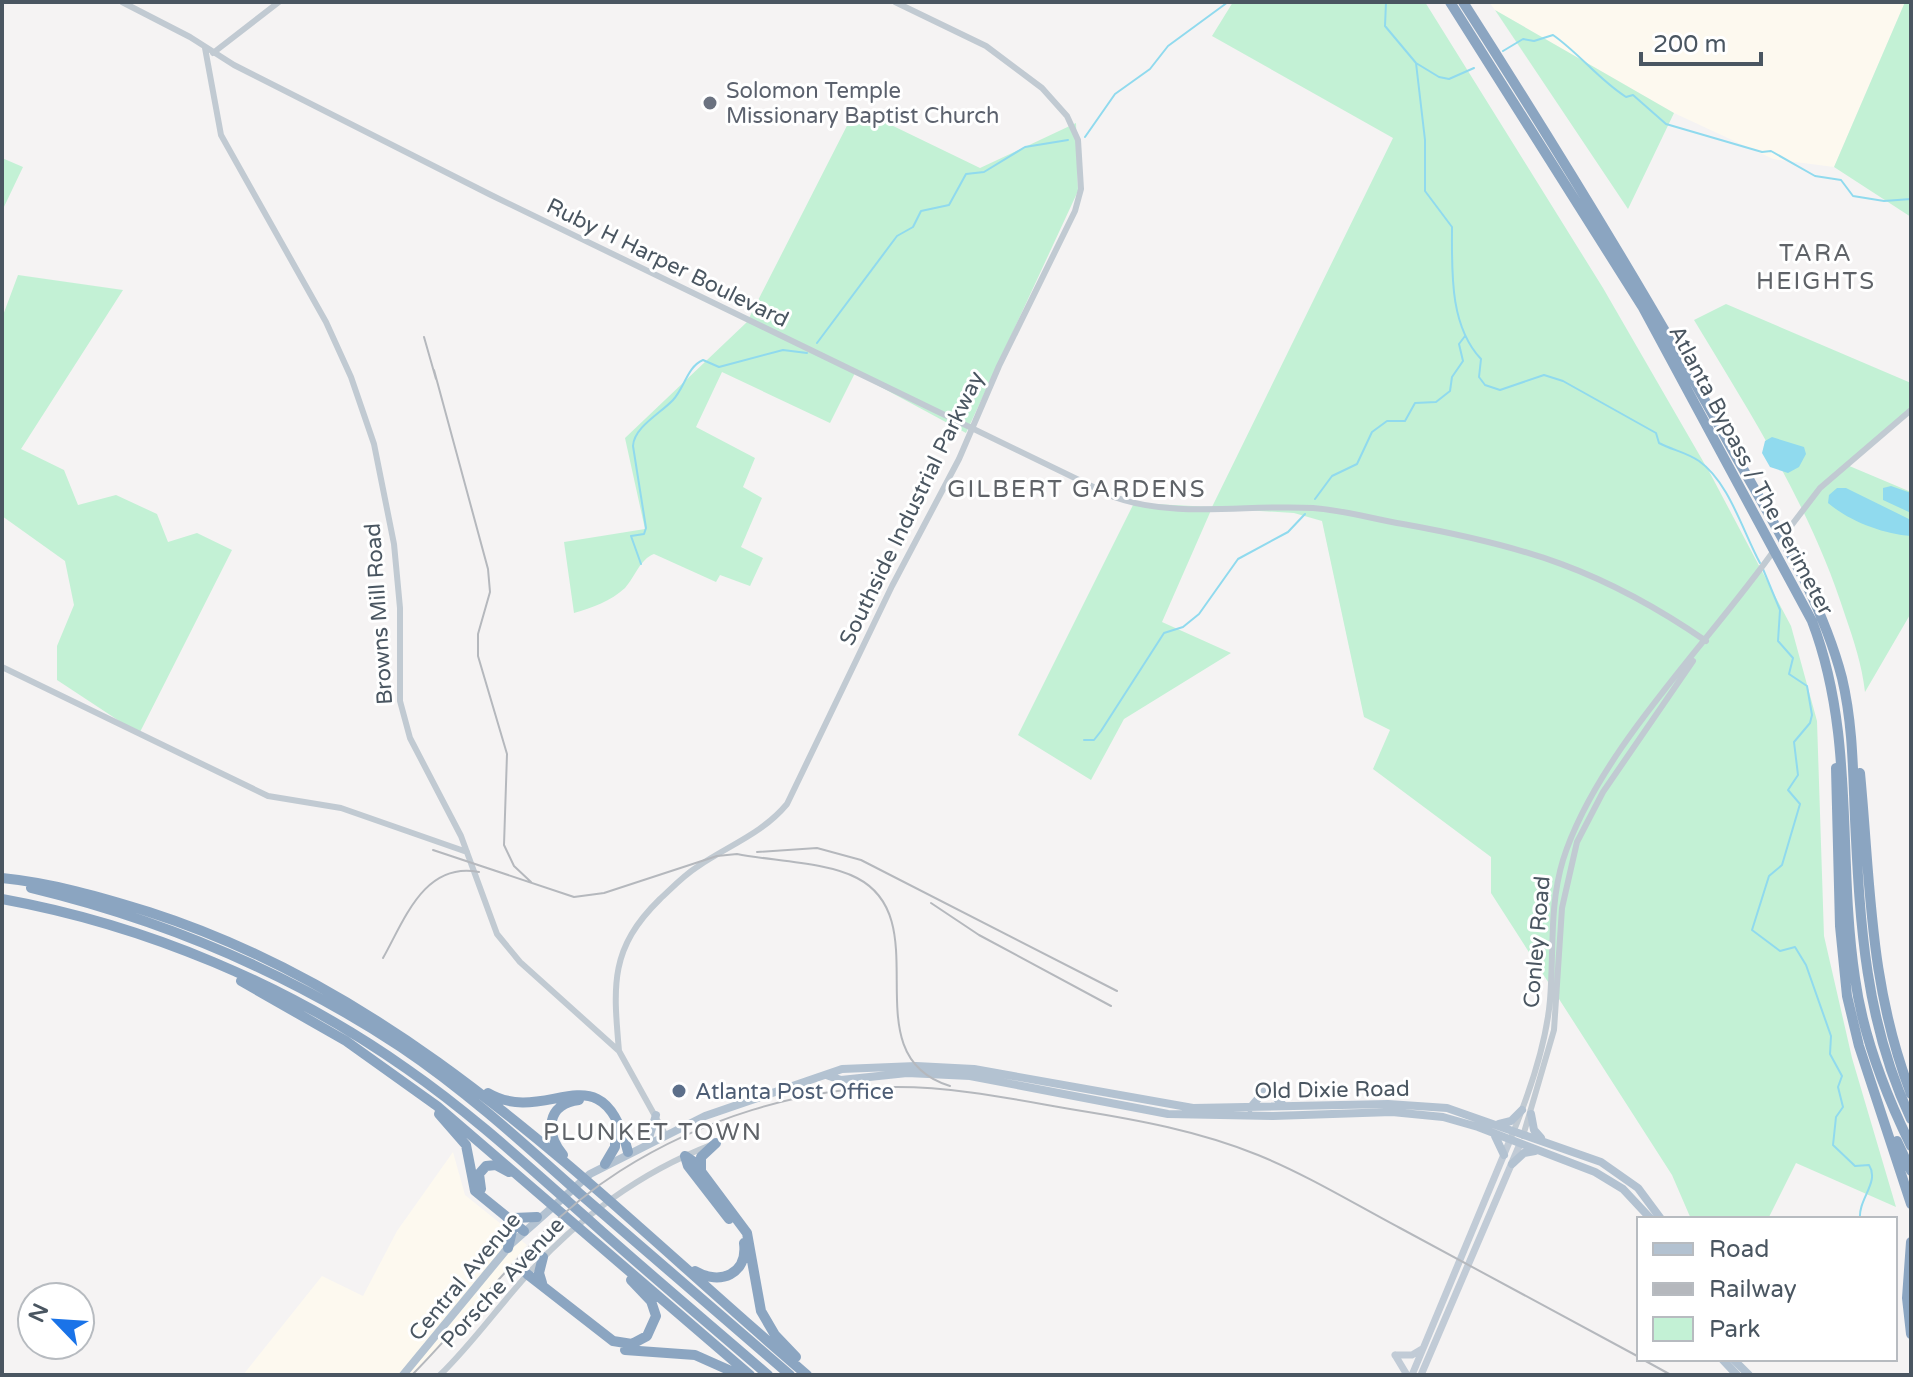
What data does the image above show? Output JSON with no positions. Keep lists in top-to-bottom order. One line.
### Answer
{"streets":{"highway":["Atlanta Bypass / The Perimeter"],"main road":["Old Dixie Road","Central Avenue"],"street":["Ruby H Harper Boulevard","Southside Industrial Parkway","Browns Mill Road","Conley Road","Porsche Avenue"]},"crossings":[["Ruby H Harper Boulevard","Southside Industrial Parkway"],["Ruby H Harper Boulevard","Browns Mill Road"],["Ruby H Harper Boulevard","Conley Road"],["Southside Industrial Parkway","Browns Mill Road"],["Browns Mill Road","Central Avenue"],["Conley Road","Old Dixie Road"],["Old Dixie Road","Central Avenue"]],"districts":["TARA HEIGHTS","GILBERT GARDENS","PLUNKET TOWN"],"places":["Solomon Temple Missionary Baptist Church","Atlanta Post Office"],"legend":["Road","Railway","Park"],"scale_bar":"200 m","north":"top left"}
